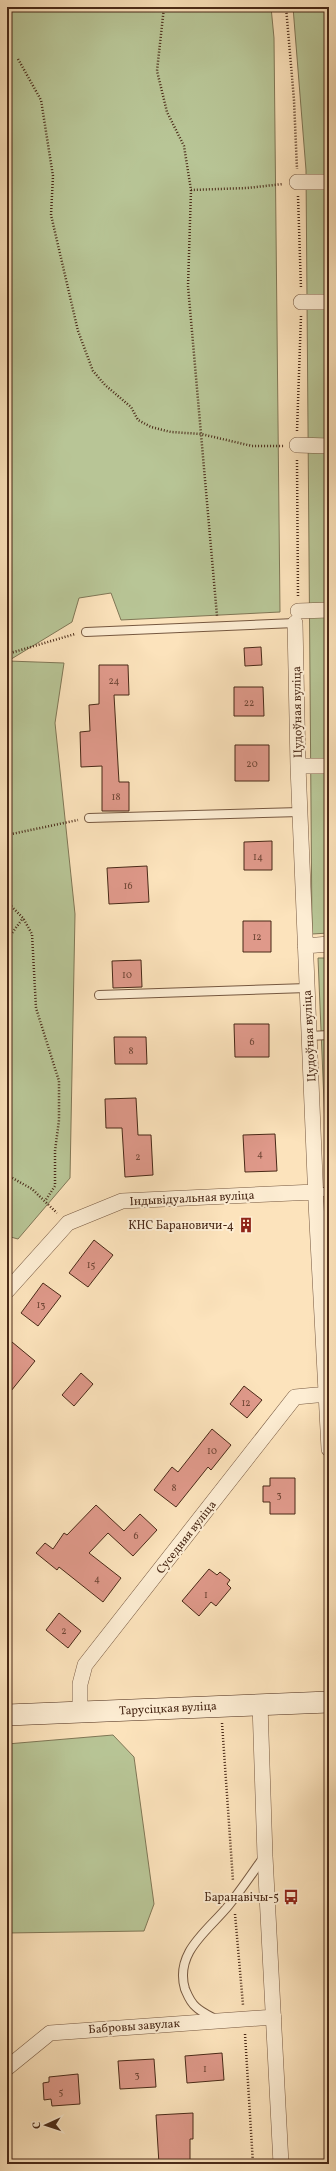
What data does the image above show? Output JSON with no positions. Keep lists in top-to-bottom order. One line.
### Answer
{"streets":{"street":["Цудоўная вуліца","Індывідуальная вуліца","Суседняя вуліца","Тарусіцкая вуліца","Бабровы завулак"]},"crossings":[["Цудоўная вуліца","Індывідуальная вуліца"],["Цудоўная вуліца","Суседняя вуліца"],["Суседняя вуліца","Тарусіцкая вуліца"]],"places":{"building":["КНС Барановичи-4"],"bus stop":["Баранавічы-5"]},"house_numbers":["24","22","20","18","14","16","12","10","6","8","4","2","15","13","12","10","8","3","6","4","1","2","1","3","5"],"north":"left"}
